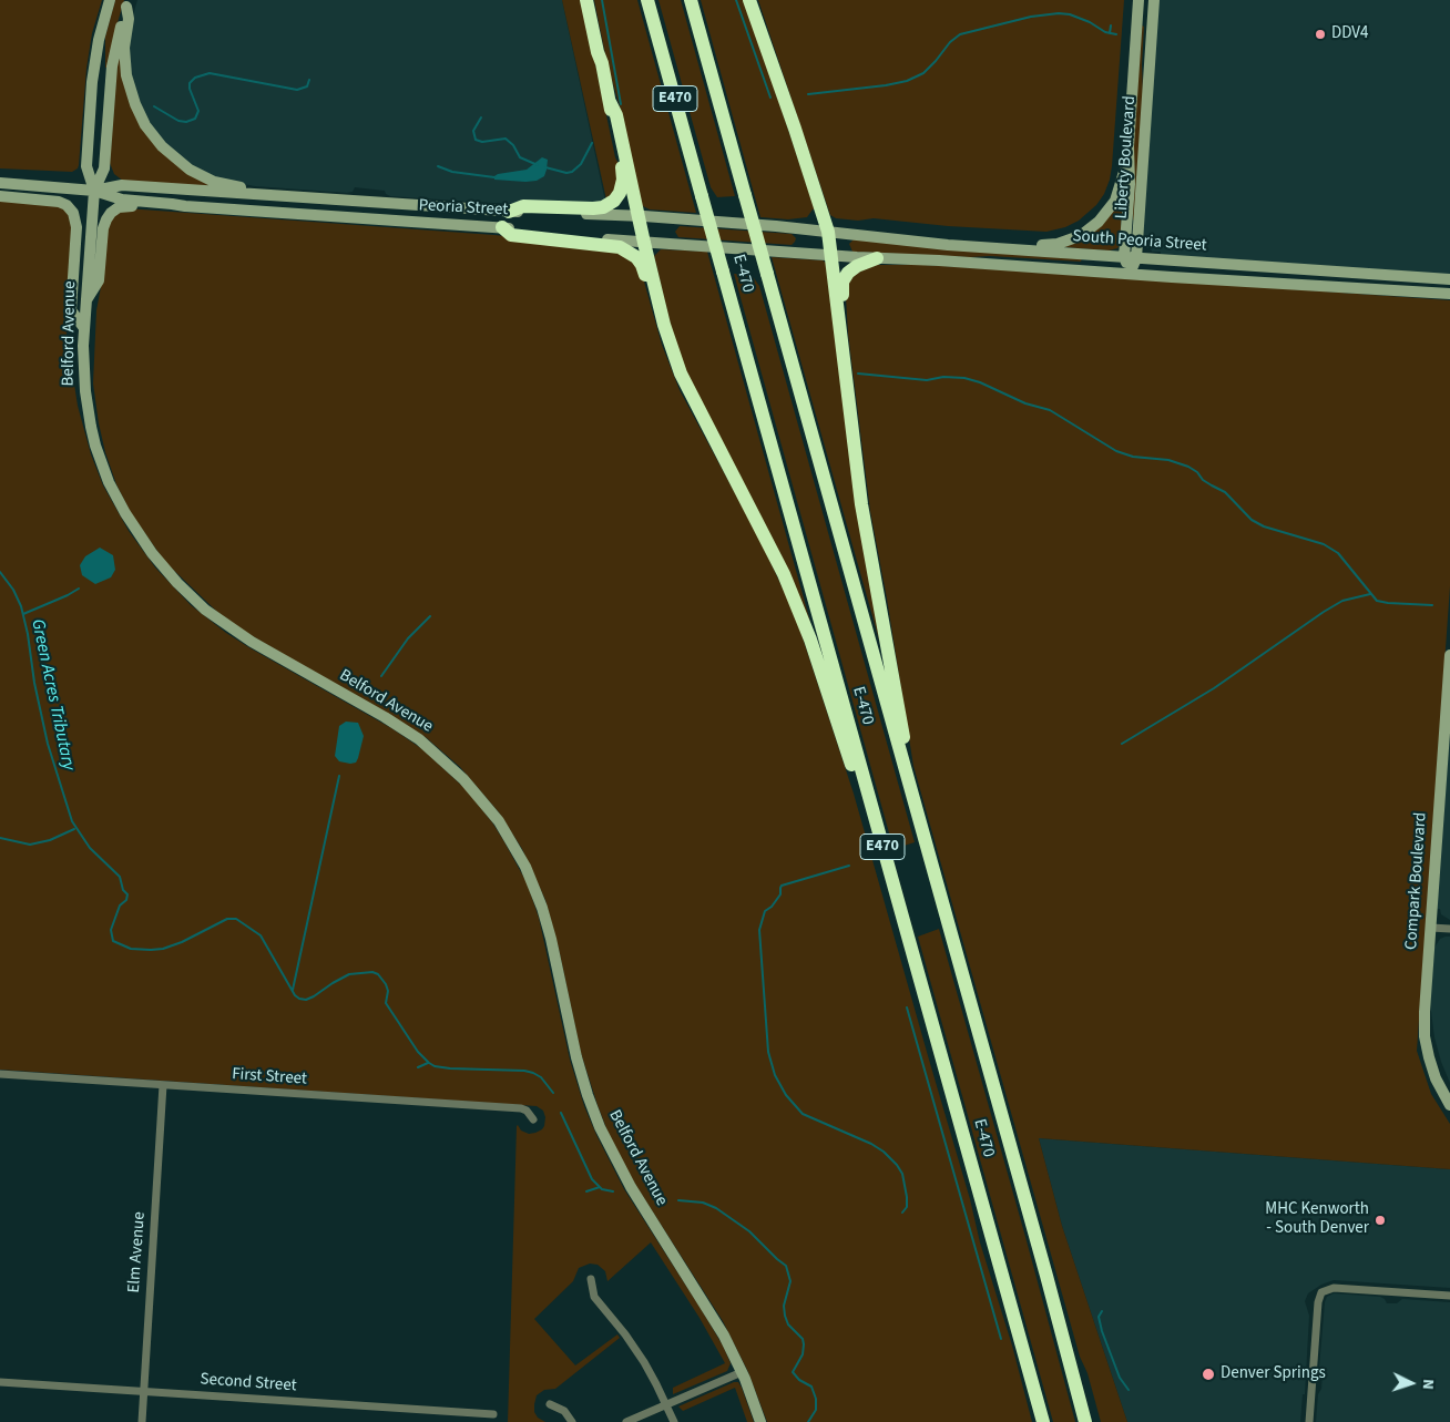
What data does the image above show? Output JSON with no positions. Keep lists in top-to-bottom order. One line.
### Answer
{"streets":{"highway":["E470","E-470"],"main road":["Liberty Boulevard","Peoria Street","South Peoria Street","Belford Avenue","Compark Boulevard"],"street":["First Street","Elm Avenue","Second Street"]},"crossings":[["Liberty Boulevard","South Peoria Street"],["Peoria Street","South Peoria Street"],["Peoria Street","Belford Avenue"],["First Street","Elm Avenue"],["Elm Avenue","Second Street"]],"water":["Green Acres Tributary"],"places":["DDV4","MHC Kenworth - South Denver","Denver Springs"],"north":"right"}
